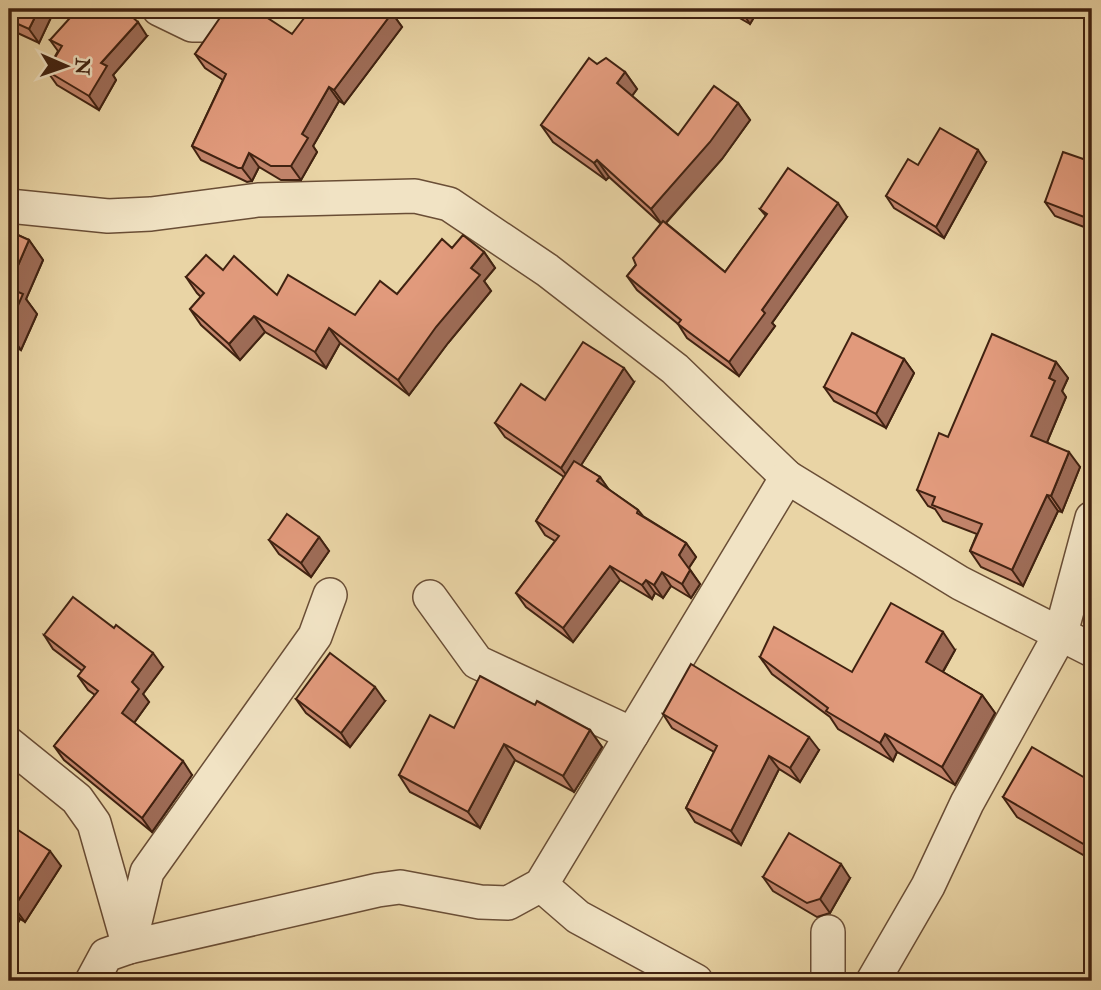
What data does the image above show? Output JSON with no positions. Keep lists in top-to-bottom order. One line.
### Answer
{"north":"right"}
